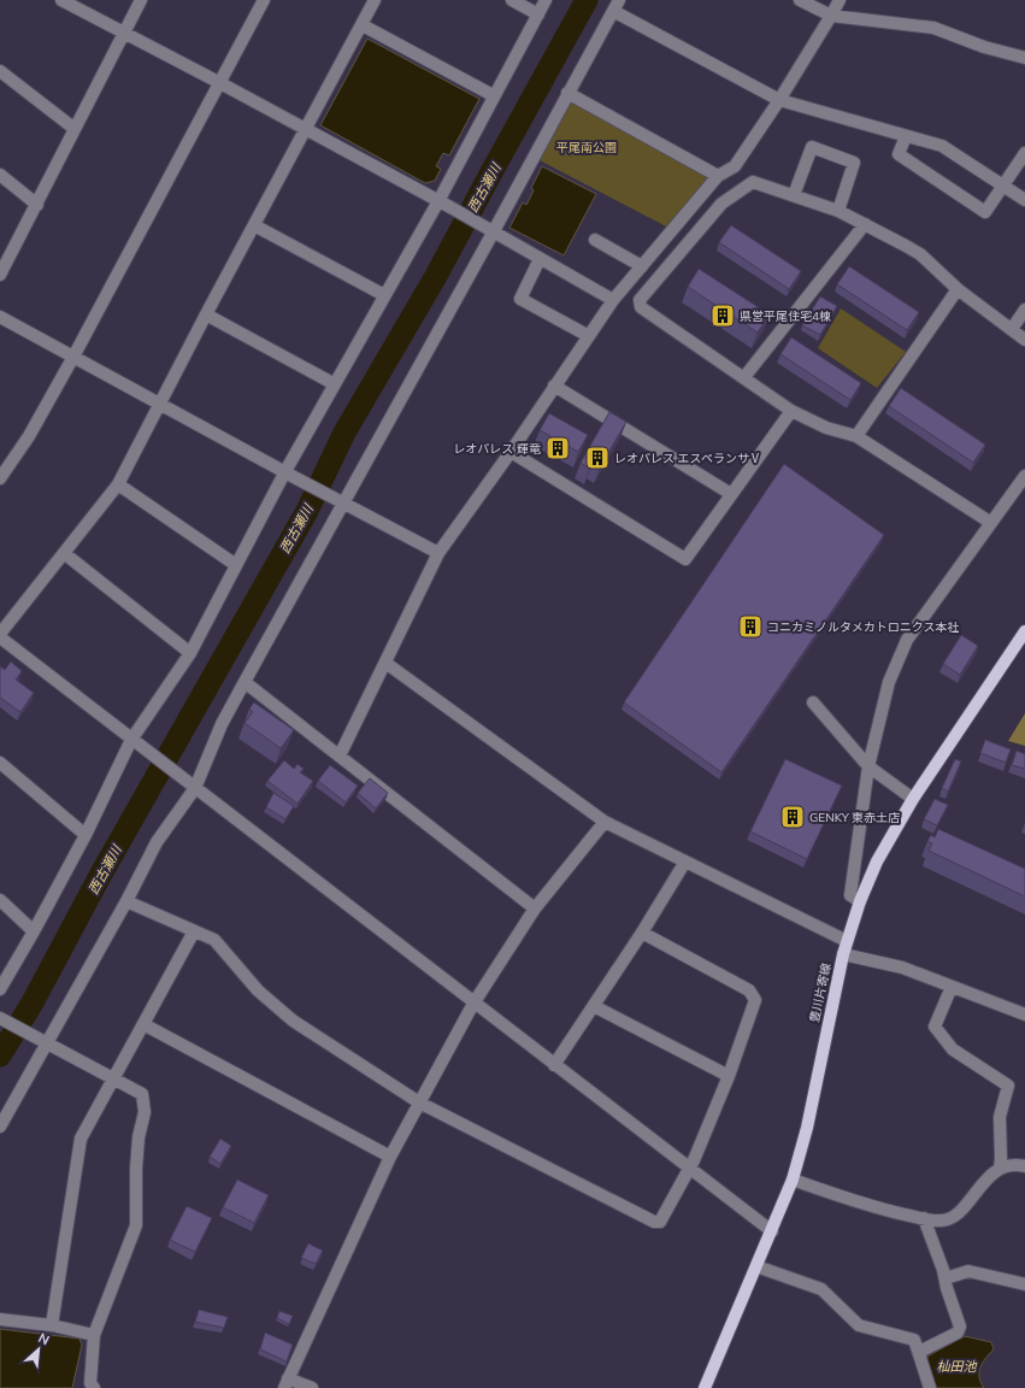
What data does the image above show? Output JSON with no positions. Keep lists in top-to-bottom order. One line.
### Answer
{"streets":{"main road":["豊川片寄線"]},"water":["西古瀬川","杣田池"],"parks":["平尾南公園"],"places":{"building":["県営平尾住宅4棟","レオパレス 輝竜","レオパレス エスペランサⅤ","コニカミノルタメカトロニクス本社","GENKY 東赤土店"]},"north":"top right"}
